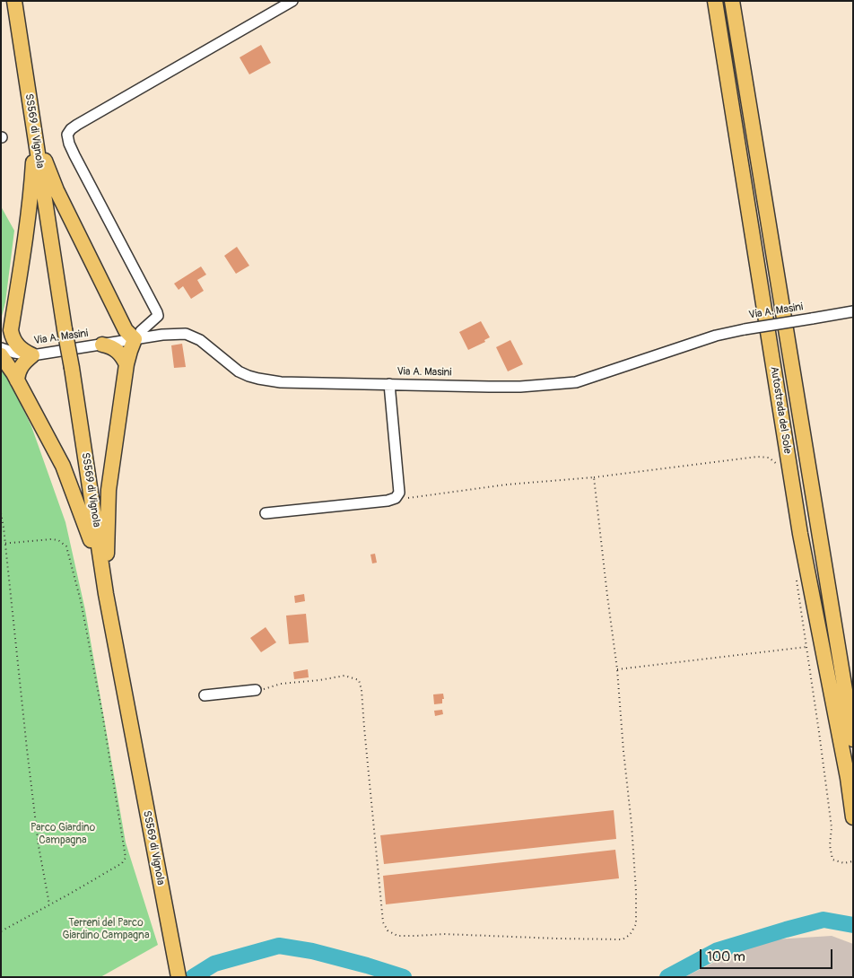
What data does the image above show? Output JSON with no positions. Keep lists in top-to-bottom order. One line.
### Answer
{"streets":{"highway":["SS569 di Vignola","Autostrada del Sole"],"street":["Via A. Masini"]},"parks":["Parco Giardino Campagna","Terreni del Parco Giardino Campagna"],"scale_bar":"100 m"}
